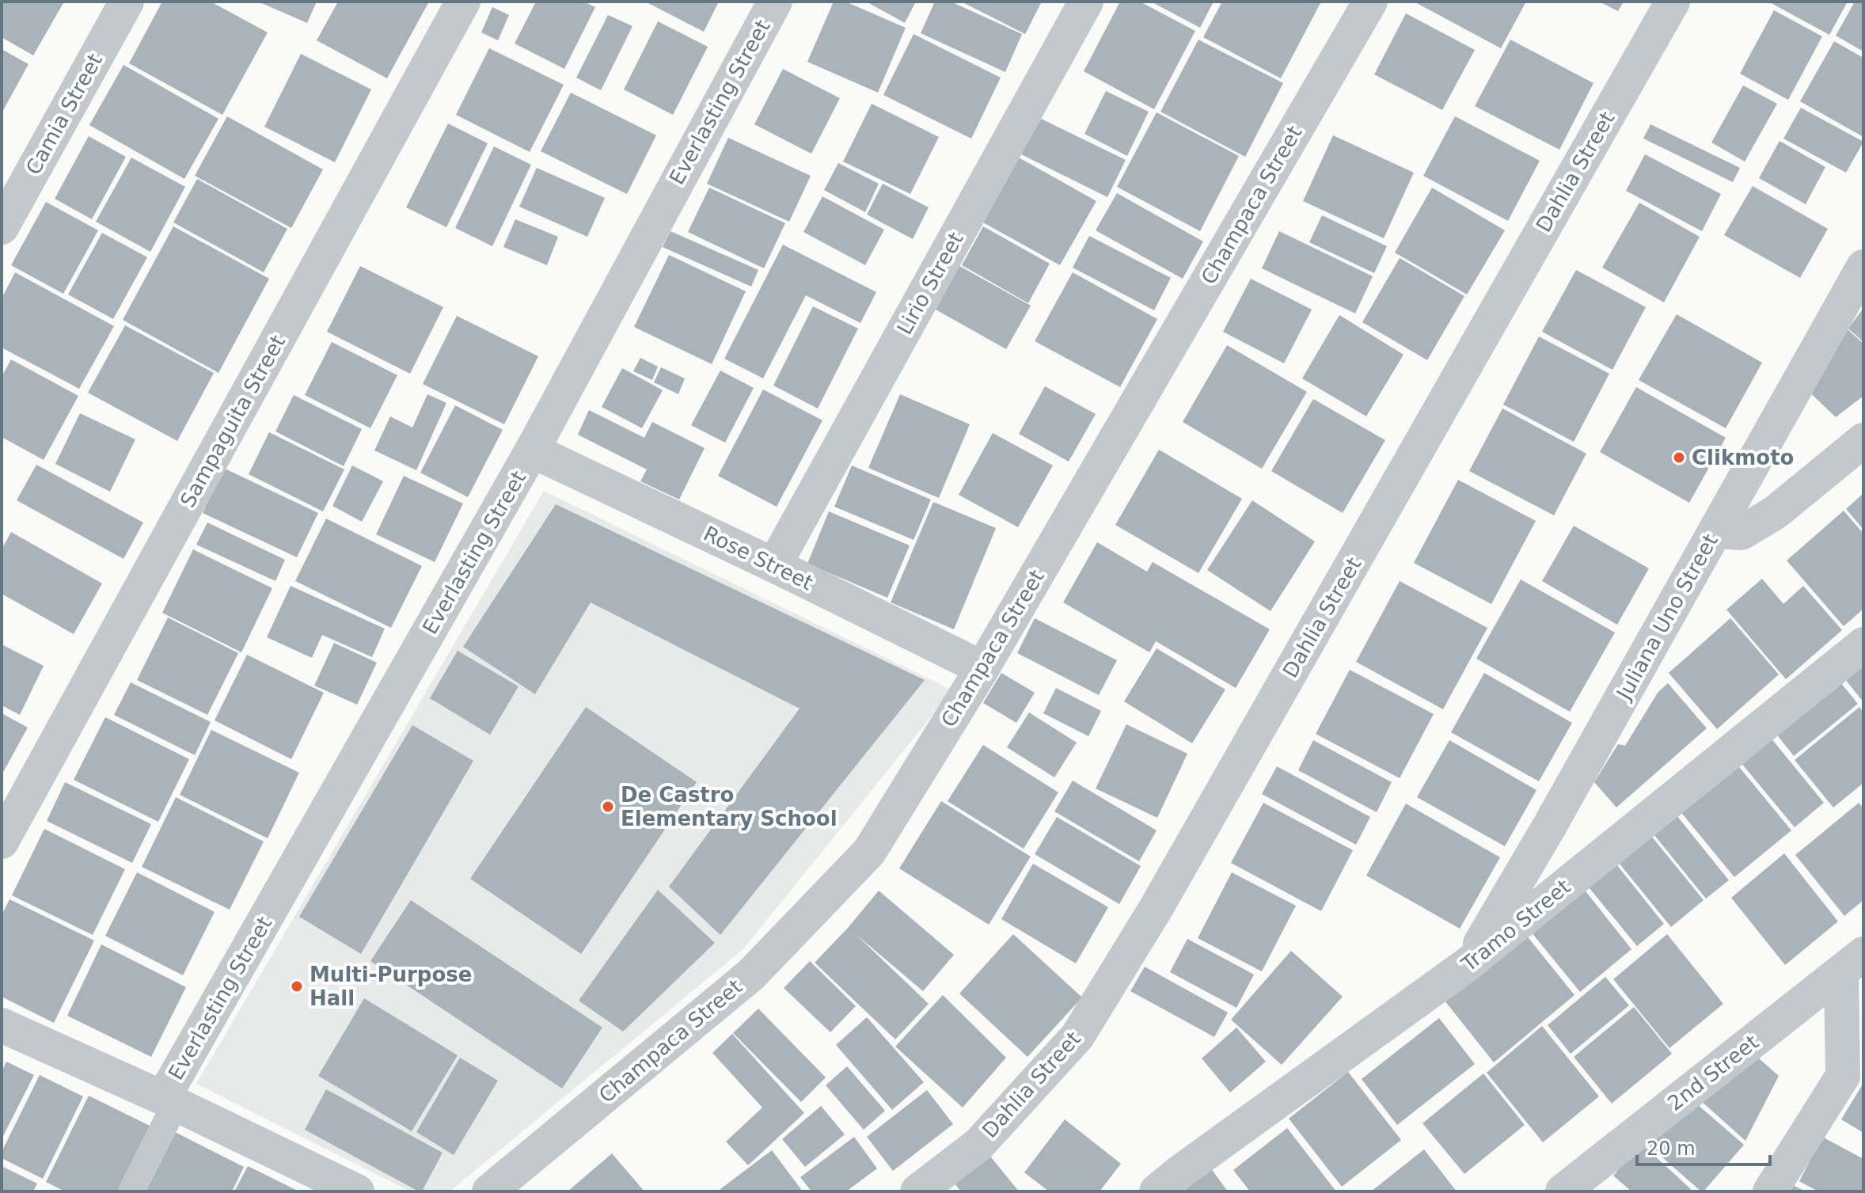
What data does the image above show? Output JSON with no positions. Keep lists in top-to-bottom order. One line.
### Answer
{"streets":{"street":["Everlasting Street","Camia Street","Dahlia Street","Champaca Street","Lirio Street","Sampaguita Street","Rose Street","Juliana Uno Street","Tramo Street","2nd Street"]},"crossings":[["Everlasting Street","Rose Street"],["Champaca Street","Rose Street"],["Lirio Street","Rose Street"],["Juliana Uno Street","Tramo Street"]],"places":["Clikmoto","De Castro Elementary School","Multi-Purpose Hall"],"scale_bar":"20 m"}
